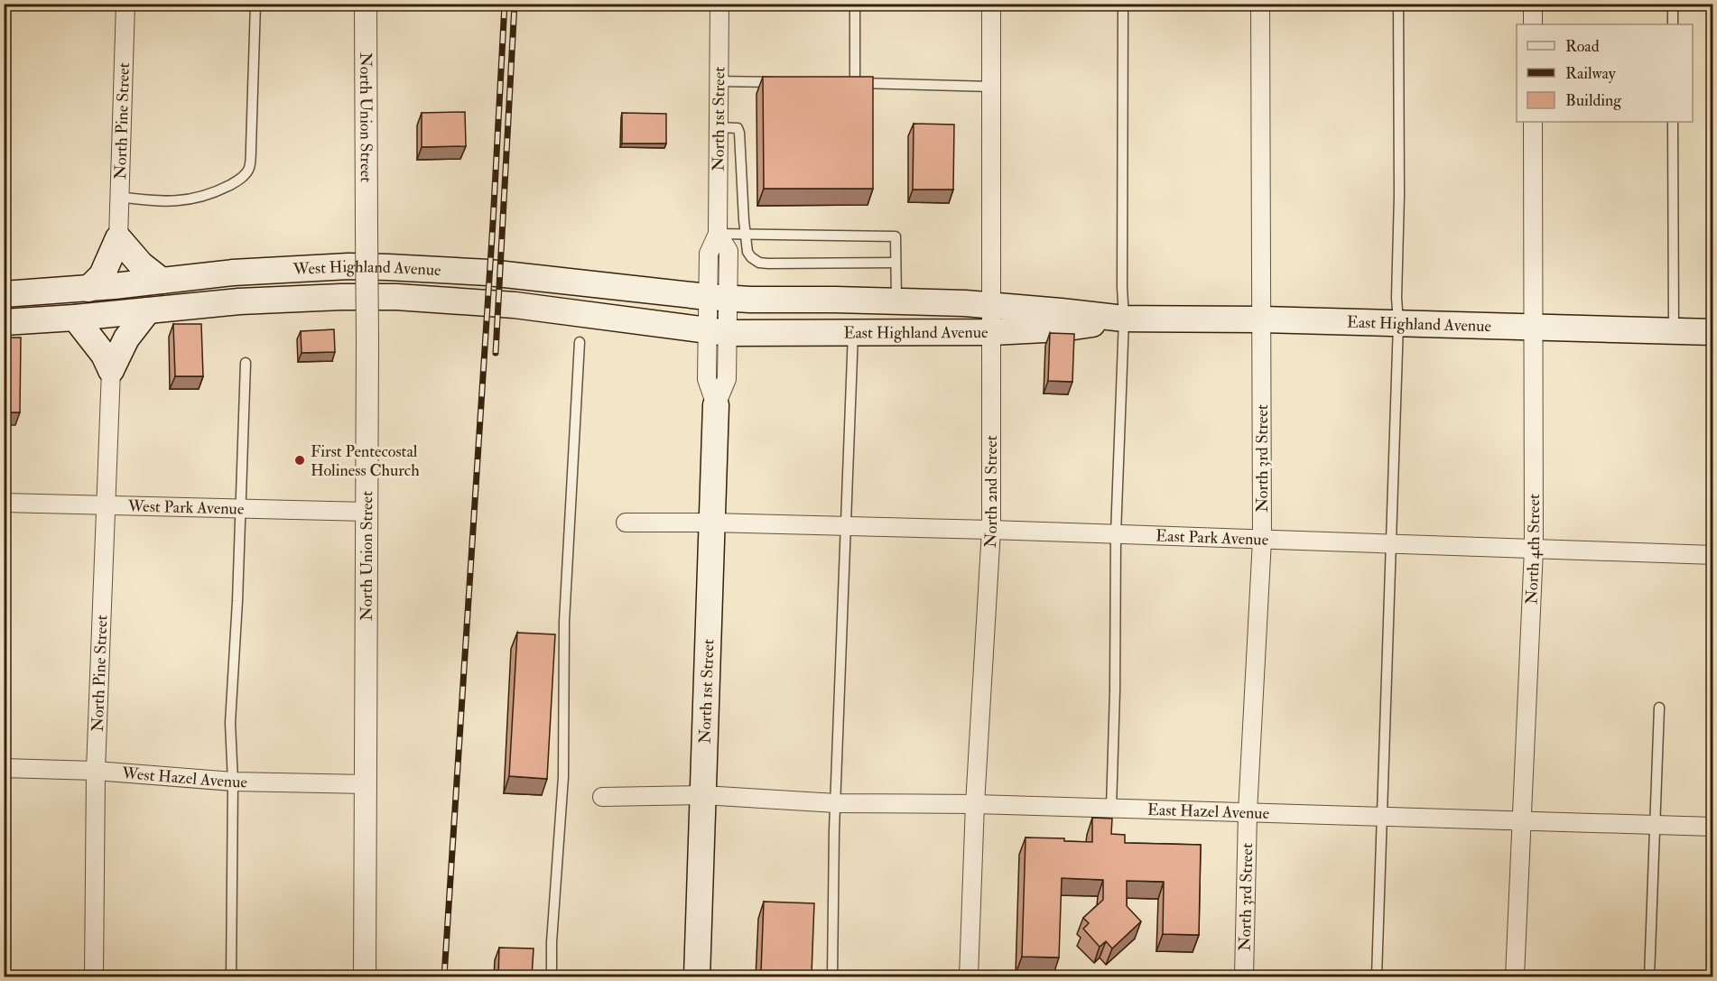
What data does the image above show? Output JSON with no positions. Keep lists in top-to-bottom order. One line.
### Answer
{"streets":{"main road":["North 1st Street","West Highland Avenue","East Highland Avenue"],"street":["North Union Street","North Pine Street","North 3rd Street","North 2nd Street","West Park Avenue","East Park Avenue","North 4th Street","West Hazel Avenue","East Hazel Avenue"]},"crossings":[["North Union Street","West Park Avenue"],["North Union Street","West Hazel Avenue"],["North 1st Street","West Highland Avenue"],["North 1st Street","East Highland Avenue"],["North 1st Street","East Park Avenue"],["North 1st Street","East Hazel Avenue"],["North Pine Street","West Park Avenue"],["North Pine Street","West Hazel Avenue"],["West Highland Avenue","East Highland Avenue"],["East Highland Avenue","North 3rd Street"],["East Highland Avenue","North 2nd Street"],["East Highland Avenue","North 4th Street"],["North 3rd Street","East Park Avenue"],["North 3rd Street","East Hazel Avenue"],["North 2nd Street","East Park Avenue"],["North 2nd Street","East Hazel Avenue"],["East Park Avenue","North 4th Street"],["North 4th Street","East Hazel Avenue"]],"places":["First Pentecostal Holiness Church"],"legend":["Road","Railway","Building"]}
